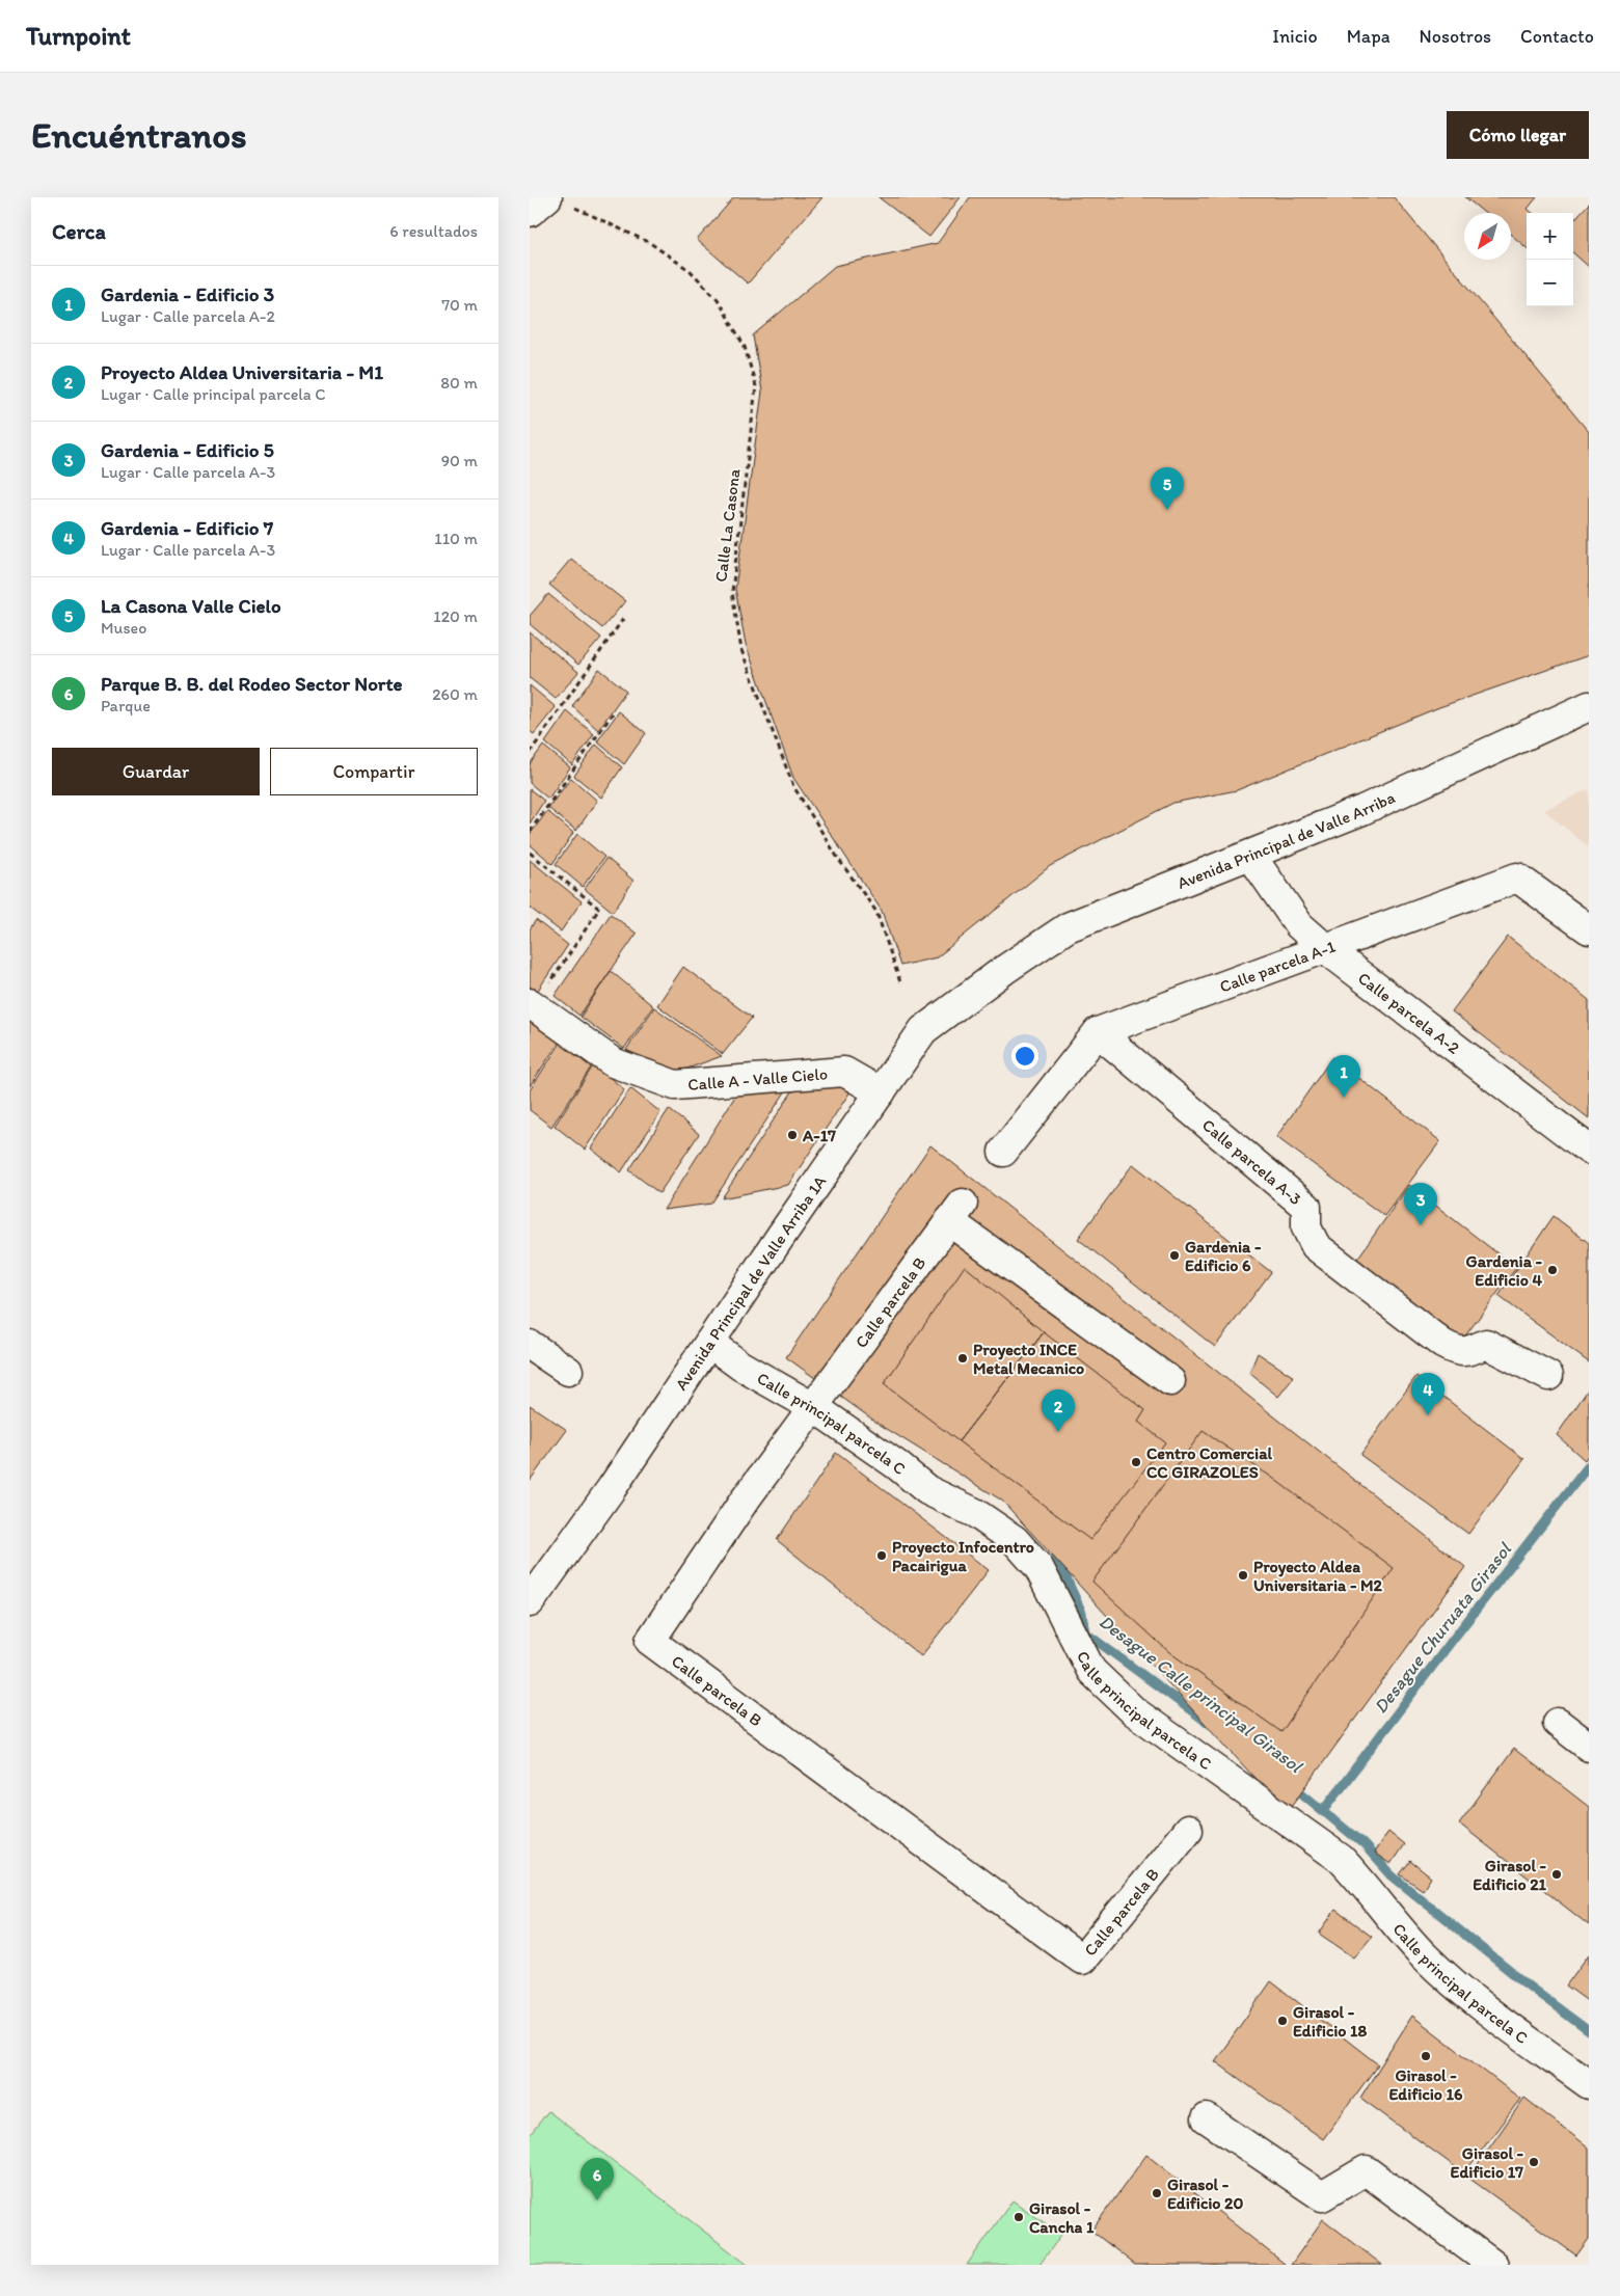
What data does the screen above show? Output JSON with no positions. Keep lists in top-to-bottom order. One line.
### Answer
{"streets":{"street":["Avenida Principal de Valle Arriba","Calle parcela A-1","Calle parcela A-2","Calle A - Valle Cielo","Calle parcela A-3","Avenida Principal de Valle Arriba 1A","Calle parcela B","Calle principal parcela C"],"path":["Calle La Casona"]},"crossings":[["Avenida Principal de Valle Arriba","Calle parcela A-2"],["Avenida Principal de Valle Arriba","Avenida Principal de Valle Arriba 1A"],["Calle parcela A-1","Calle parcela A-2"],["Calle parcela A-1","Calle parcela A-3"],["Calle A - Valle Cielo","Avenida Principal de Valle Arriba 1A"],["Avenida Principal de Valle Arriba 1A","Calle principal parcela C"],["Calle parcela B","Calle principal parcela C"]],"water":["Desague Churuata Girasol","Desague Calle principal Girasol"],"places":["A-17","Gardenia - Edificio 6","Gardenia - Edificio 4","Proyecto INCE Metal Mecanico","Centro Comercial CC GIRAZOLES","Proyecto Infocentro Pacairigua","Proyecto Aldea Universitaria - M2","Girasol - Edificio 21","Girasol - Edificio 18","Girasol - Edificio 16","Girasol - Edificio 17","Girasol - Edificio 20","Girasol - Cancha 1"],"north":"bottom left","page":{"header":"Turnpoint","nav":["Inicio","Mapa","Nosotros","Contacto"],"buttons":["Cómo llegar",["Guardar","Compartir"]],"title":"Encuéntranos","heading":["Cerca","6 resultados"],"map_buttons":["+","−"],"list":[{"mark":"1","name":"Gardenia - Edificio 3","note":"Lugar · Calle parcela A-2","value":"70 m"},{"mark":"2","name":"Proyecto Aldea Universitaria - M1","note":"Lugar · Calle principal parcela C","value":"80 m"},{"mark":"3","name":"Gardenia - Edificio 5","note":"Lugar · Calle parcela A-3","value":"90 m"},{"mark":"4","name":"Gardenia - Edificio 7","note":"Lugar · Calle parcela A-3","value":"110 m"},{"mark":"5","name":"La Casona Valle Cielo","note":"Museo","value":"120 m"},{"mark":"6","name":"Parque B. B. del Rodeo Sector Norte","note":"Parque","value":"260 m"}],"pins":["5","1","3","4","2","6"]}}
